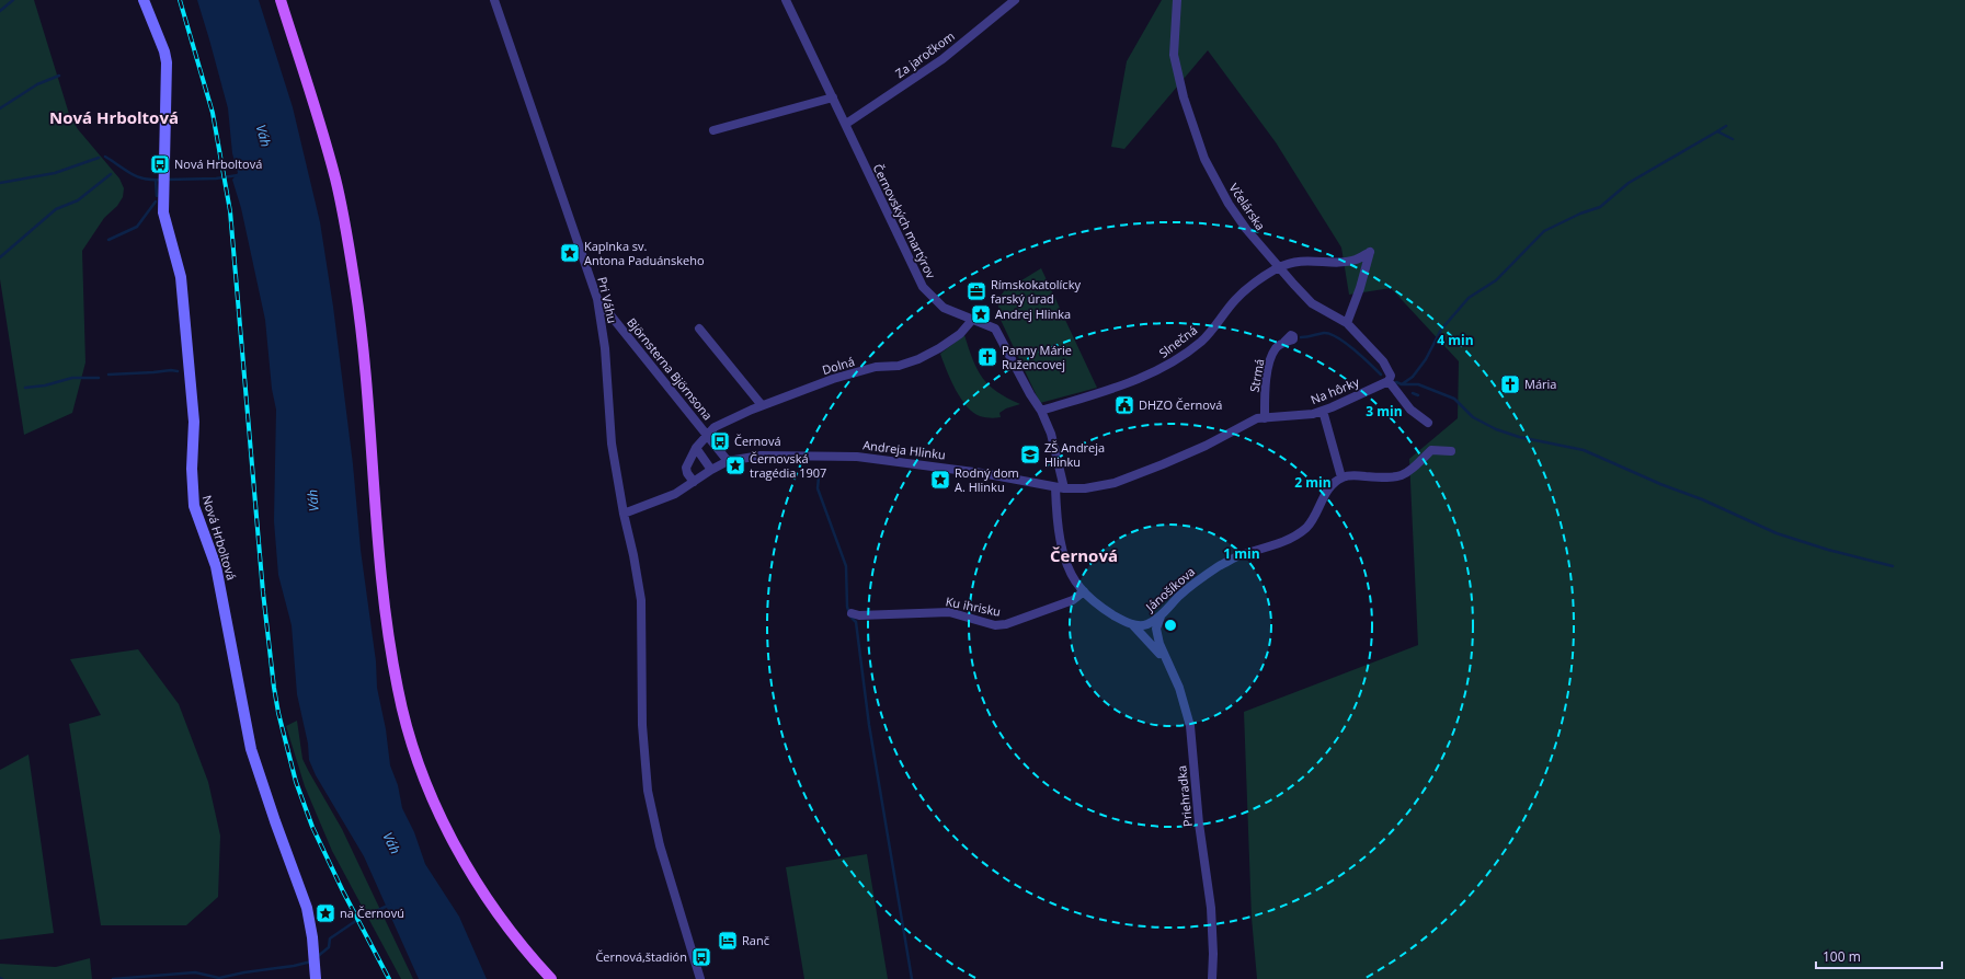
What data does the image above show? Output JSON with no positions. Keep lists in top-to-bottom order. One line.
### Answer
{"streets":{"street":["Za jaročkom","Včelárska","Černovských martýrov","Pri Váhu","Slnečná","Dolná","Björnsterna Björnsona","Strmá","Na hôrky","Andreja Hlinku","Nová Hrboltová","Jánošíkova","Ku ihrisku","Priehradka"]},"crossings":[["Za jaročkom","Černovských martýrov"],["Včelárska","Slnečná"],["Včelárska","Na hôrky"],["Černovských martýrov","Slnečná"],["Černovských martýrov","Dolná"],["Černovských martýrov","Andreja Hlinku"],["Pri Váhu","Björnsterna Björnsona"],["Pri Váhu","Andreja Hlinku"],["Dolná","Björnsterna Björnsona"],["Björnsterna Björnsona","Andreja Hlinku"],["Strmá","Na hôrky"],["Strmá","Andreja Hlinku"],["Na hôrky","Andreja Hlinku"],["Jánošíkova","Priehradka"]],"districts":["Nová Hrboltová","Černová"],"water":["Váh"],"places":{"bus stop":["Nová Hrboltová","Černová","Černová,štadión"],"place":["Kaplnka sv. Antona Paduánskeho","Andrej Hlinka","Černovská tragédia 1907","Rodný dom A. Hlinku","na Černovú"],"office":["Rímskokatolícky farský úrad"],"church":["Panny Márie Ružencovej","Mária"],"public building":["DHZO Černová"],"school or university":["ZŠ Andreja Hlinku"],"hotel":["Ranč"]},"scale_bar":"100 m","rings":["4 min","3 min","2 min","1 min"]}
